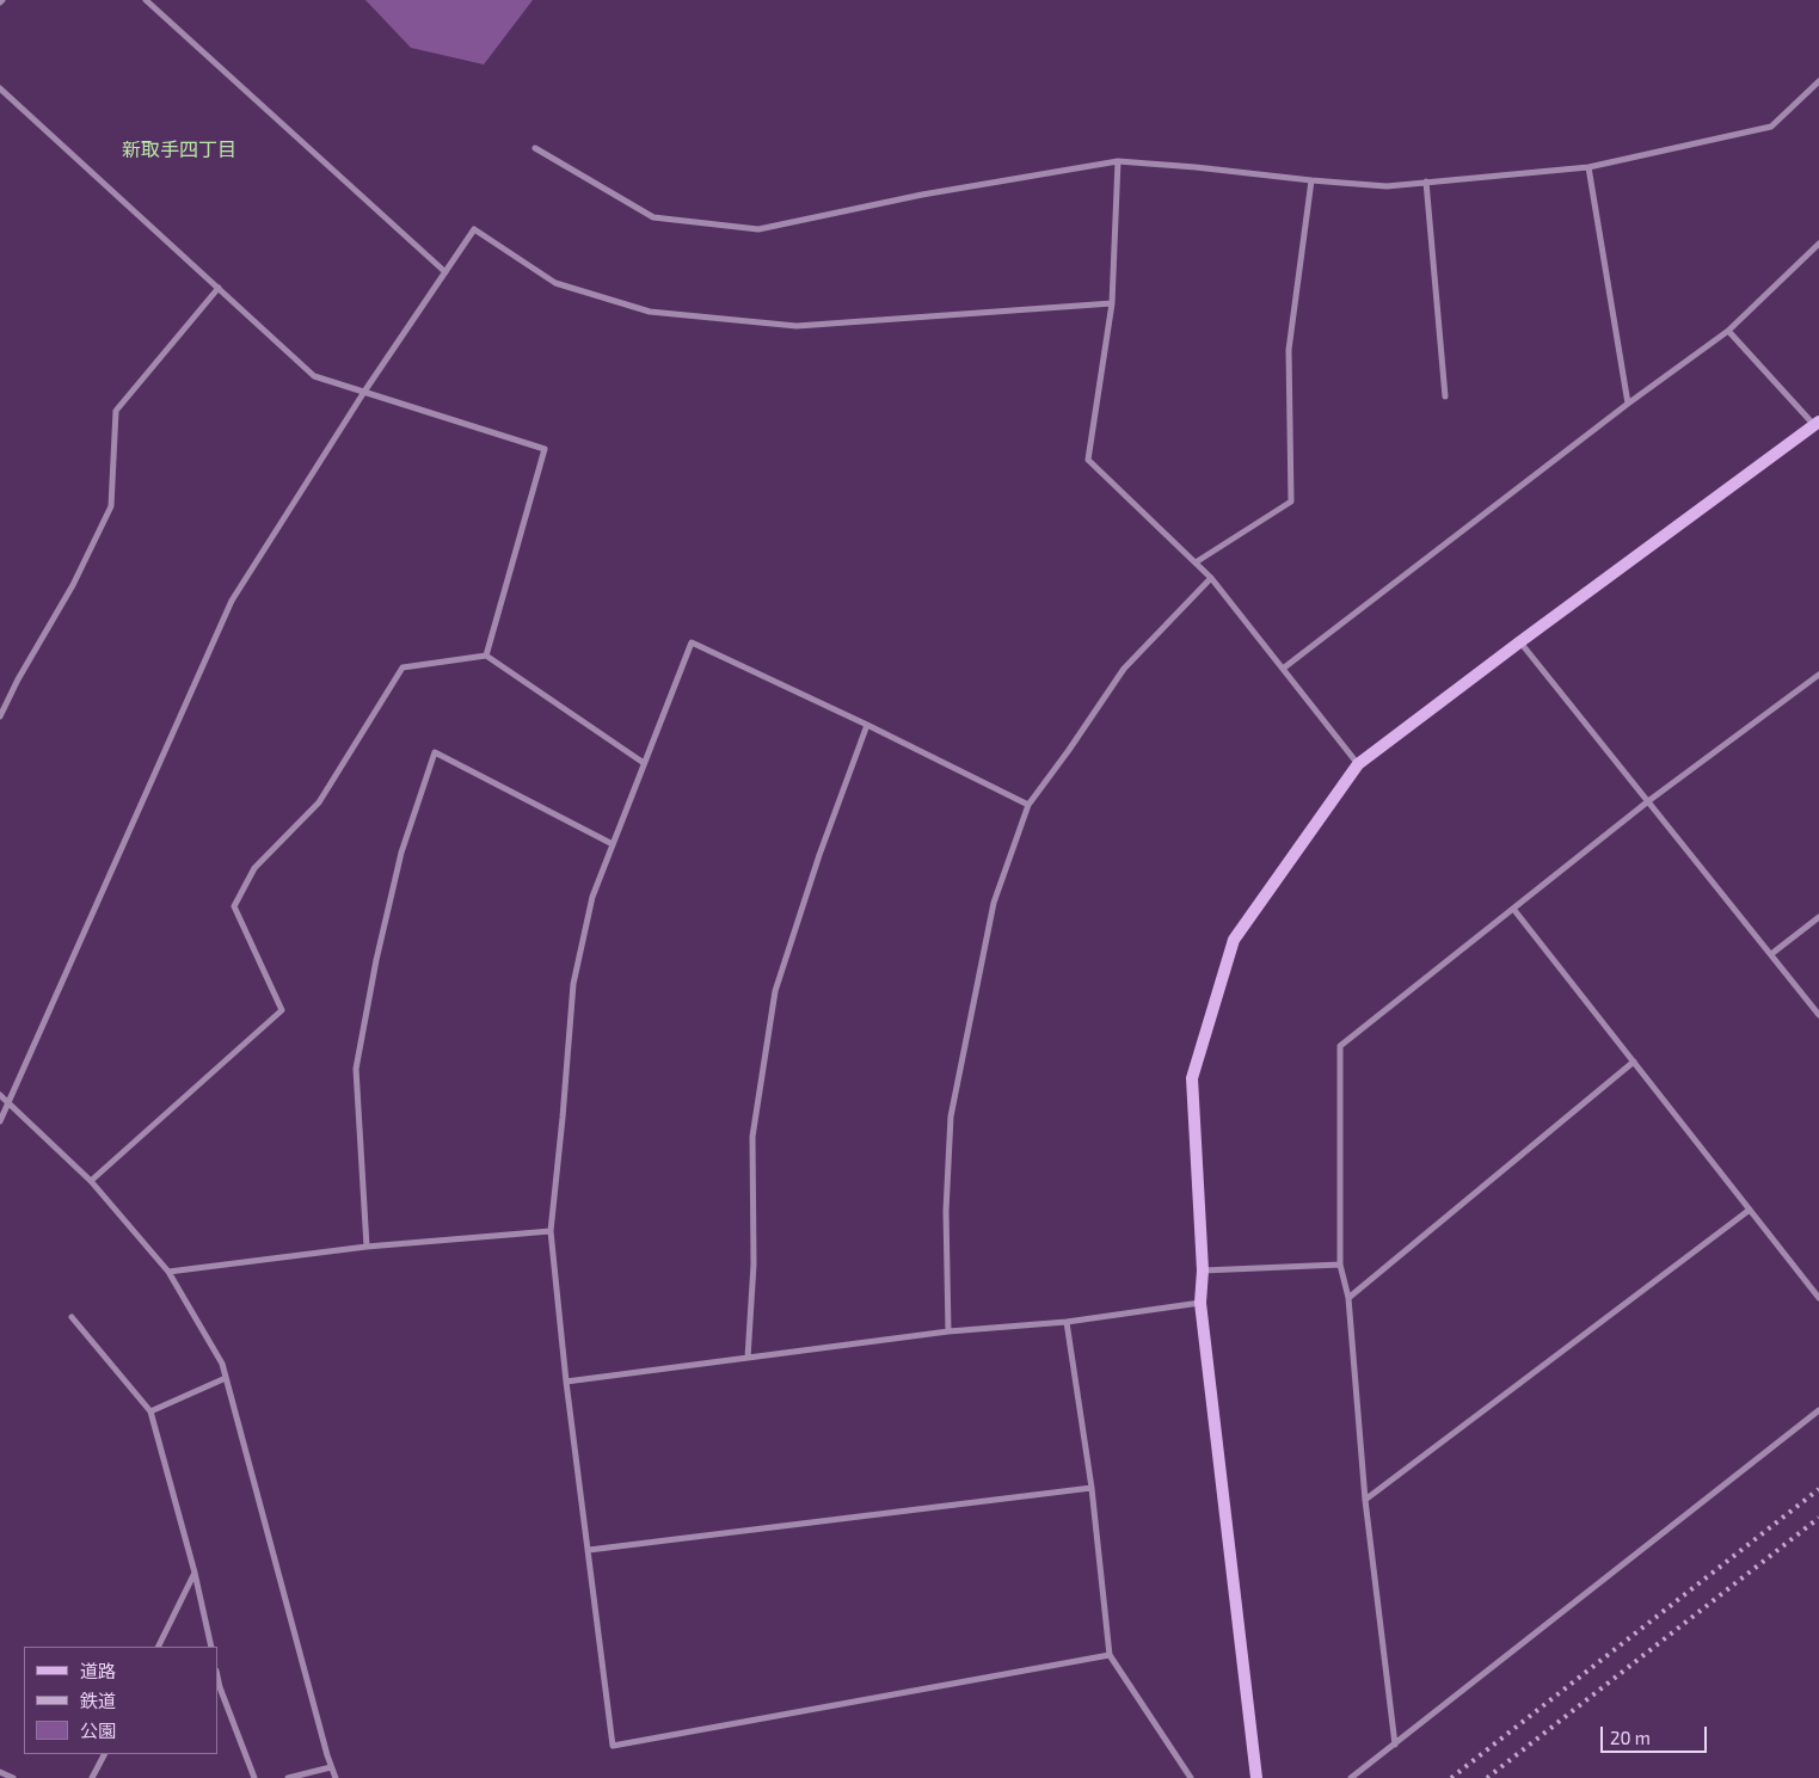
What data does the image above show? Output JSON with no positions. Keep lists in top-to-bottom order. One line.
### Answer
{"districts":["新取手四丁目"],"legend":["道路","鉄道","公園"],"scale_bar":"20 m"}
